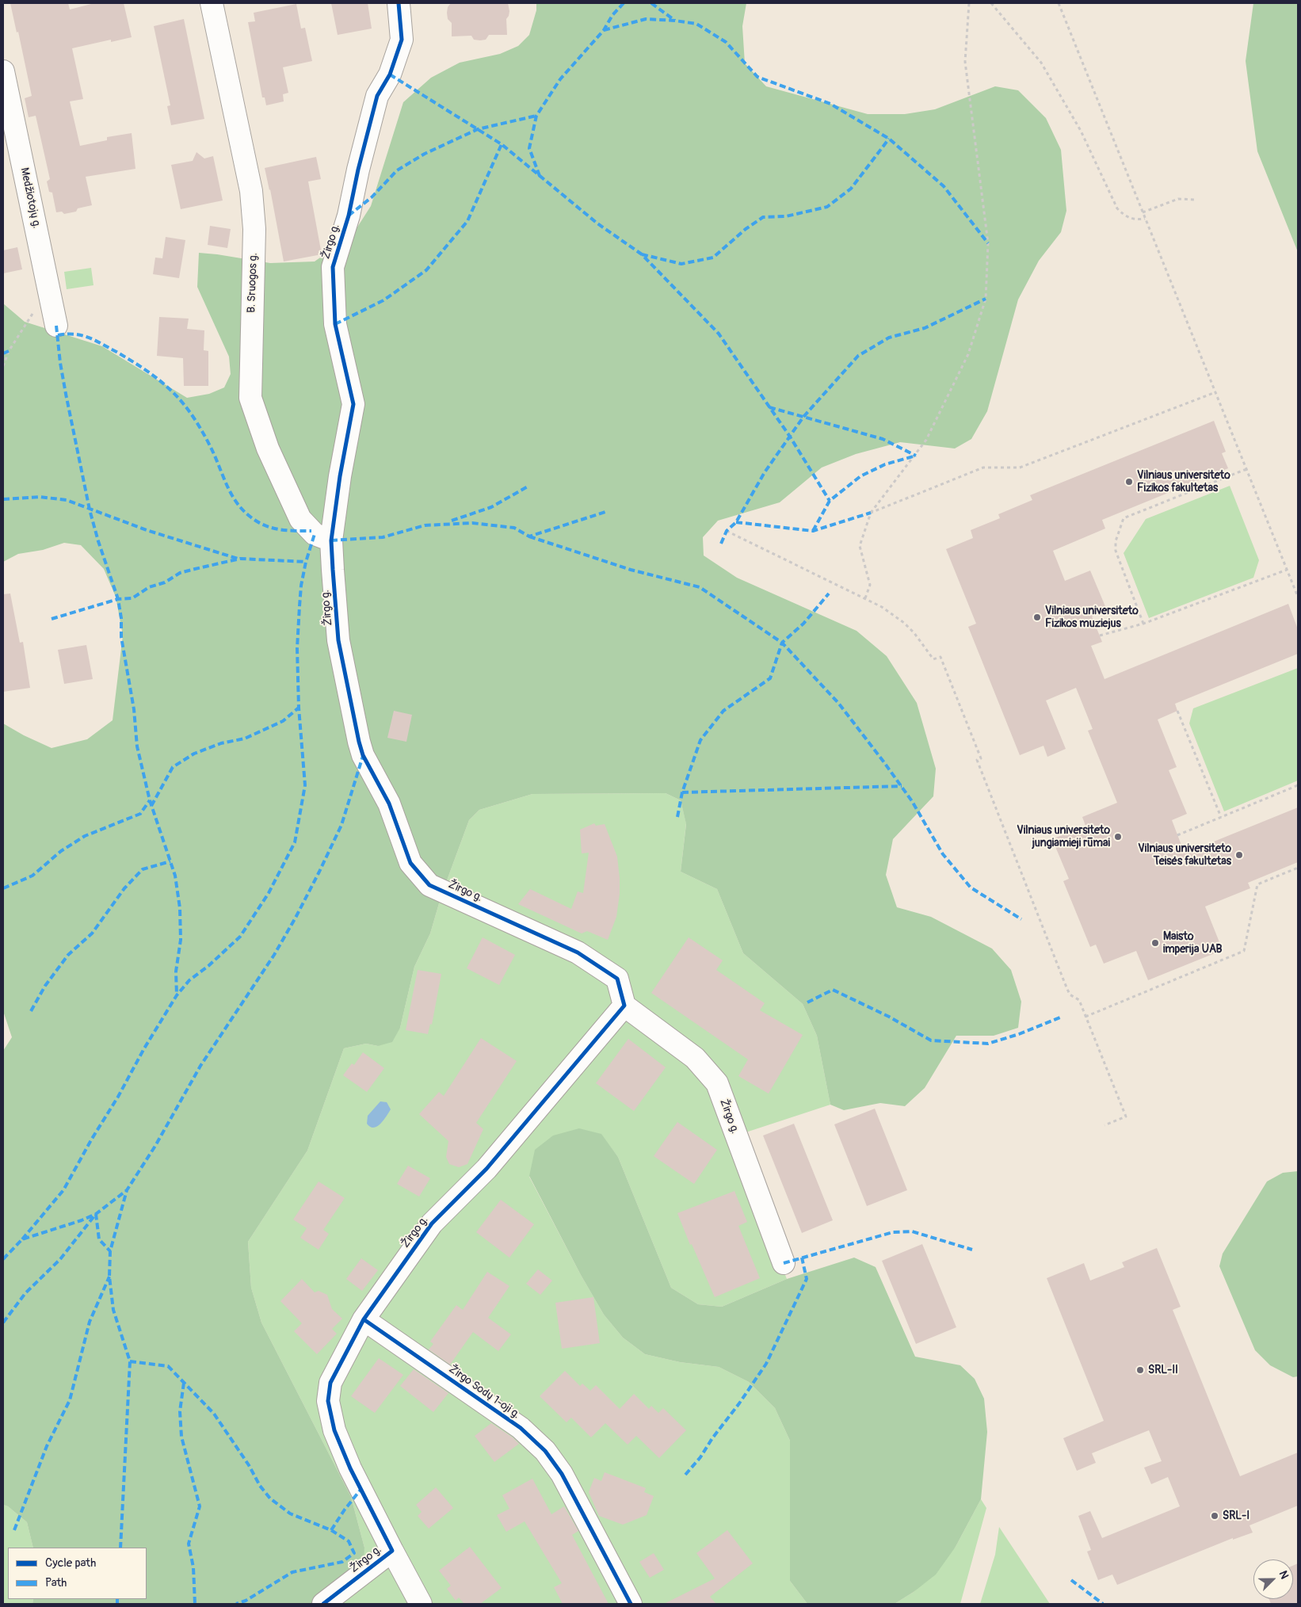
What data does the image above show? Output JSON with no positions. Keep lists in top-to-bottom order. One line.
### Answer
{"streets":{"street":["Medžiotojų g.","Žirgo g.","B. Sruogos g.","Žirgo Sodų 1-oji g."]},"crossings":[["Žirgo g.","B. Sruogos g."],["Žirgo g.","Žirgo Sodų 1-oji g."]],"places":["Vilniaus universiteto Fizikos fakultetas","Vilniaus universiteto Fizikos muziejus","Vilniaus universiteto jungiamieji rūmai","Vilniaus universiteto Teisės fakultetas","Maisto imperija UAB","SRL-II","SRL-I"],"legend":["Cycle path","Path"],"north":"top right"}
